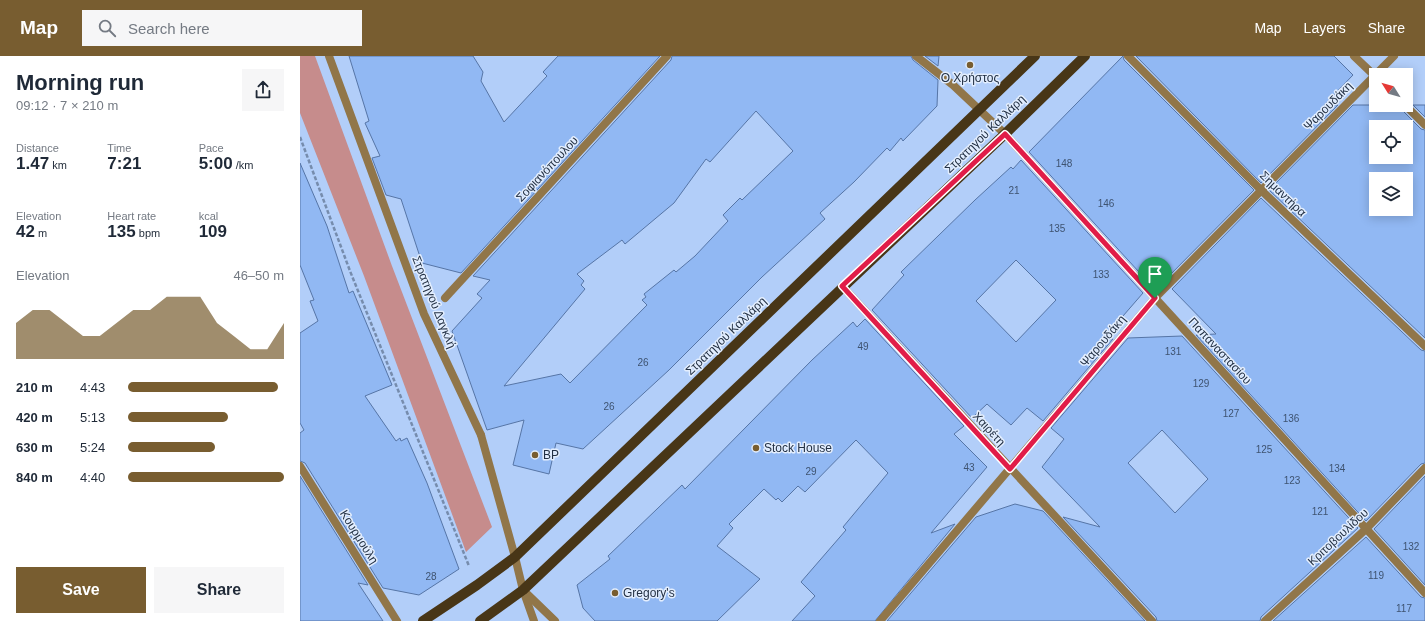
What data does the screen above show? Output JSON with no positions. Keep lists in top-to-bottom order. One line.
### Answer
{"streets":{"main road":["Στρατηγού Καλλάρη"],"street":["Ψαρουδάκη","Σοφιανόπουλου","Σημαντήρα","Στρατηγού Δαγκλή","Παπαναστασίου","Χαιρέτη","Κουρμούλη","Κριτοβουλίδου"]},"crossings":[["Ψαρουδάκη","Σημαντήρα"],["Ψαρουδάκη","Παπαναστασίου"],["Ψαρουδάκη","Χαιρέτη"],["Στρατηγού Καλλάρη","Στρατηγού Δαγκλή"],["Στρατηγού Καλλάρη","Παπαναστασίου"],["Στρατηγού Καλλάρη","Χαιρέτη"],["Παπαναστασίου","Κριτοβουλίδου"]],"places":["Ο Χρήστος","Stock House","BP","Gregory's"],"house_numbers":["148","21","146","135","133","49","131","26","129","26","127","136","125","43","134","29","123","121","132","119","28","117"],"north":"top left","page":{"header":"Map","search":"Search here","nav":["Map","Layers","Share"],"heading":["Morning run","09:12 · 7 × 210 m"],"stats":[["Distance","1.47 km"],["Time","7:21"],["Pace","5:00 /km"],["Elevation","42 m"],["Heart rate","135 bpm"],["kcal","109"]],"chart":["Elevation","46–50 m"],"list":[{"name":"210 m","note":"4:43"},{"name":"420 m","note":"5:13"},{"name":"630 m","note":"5:24"},{"name":"840 m","note":"4:40"}],"buttons":["Save","Share"]}}
